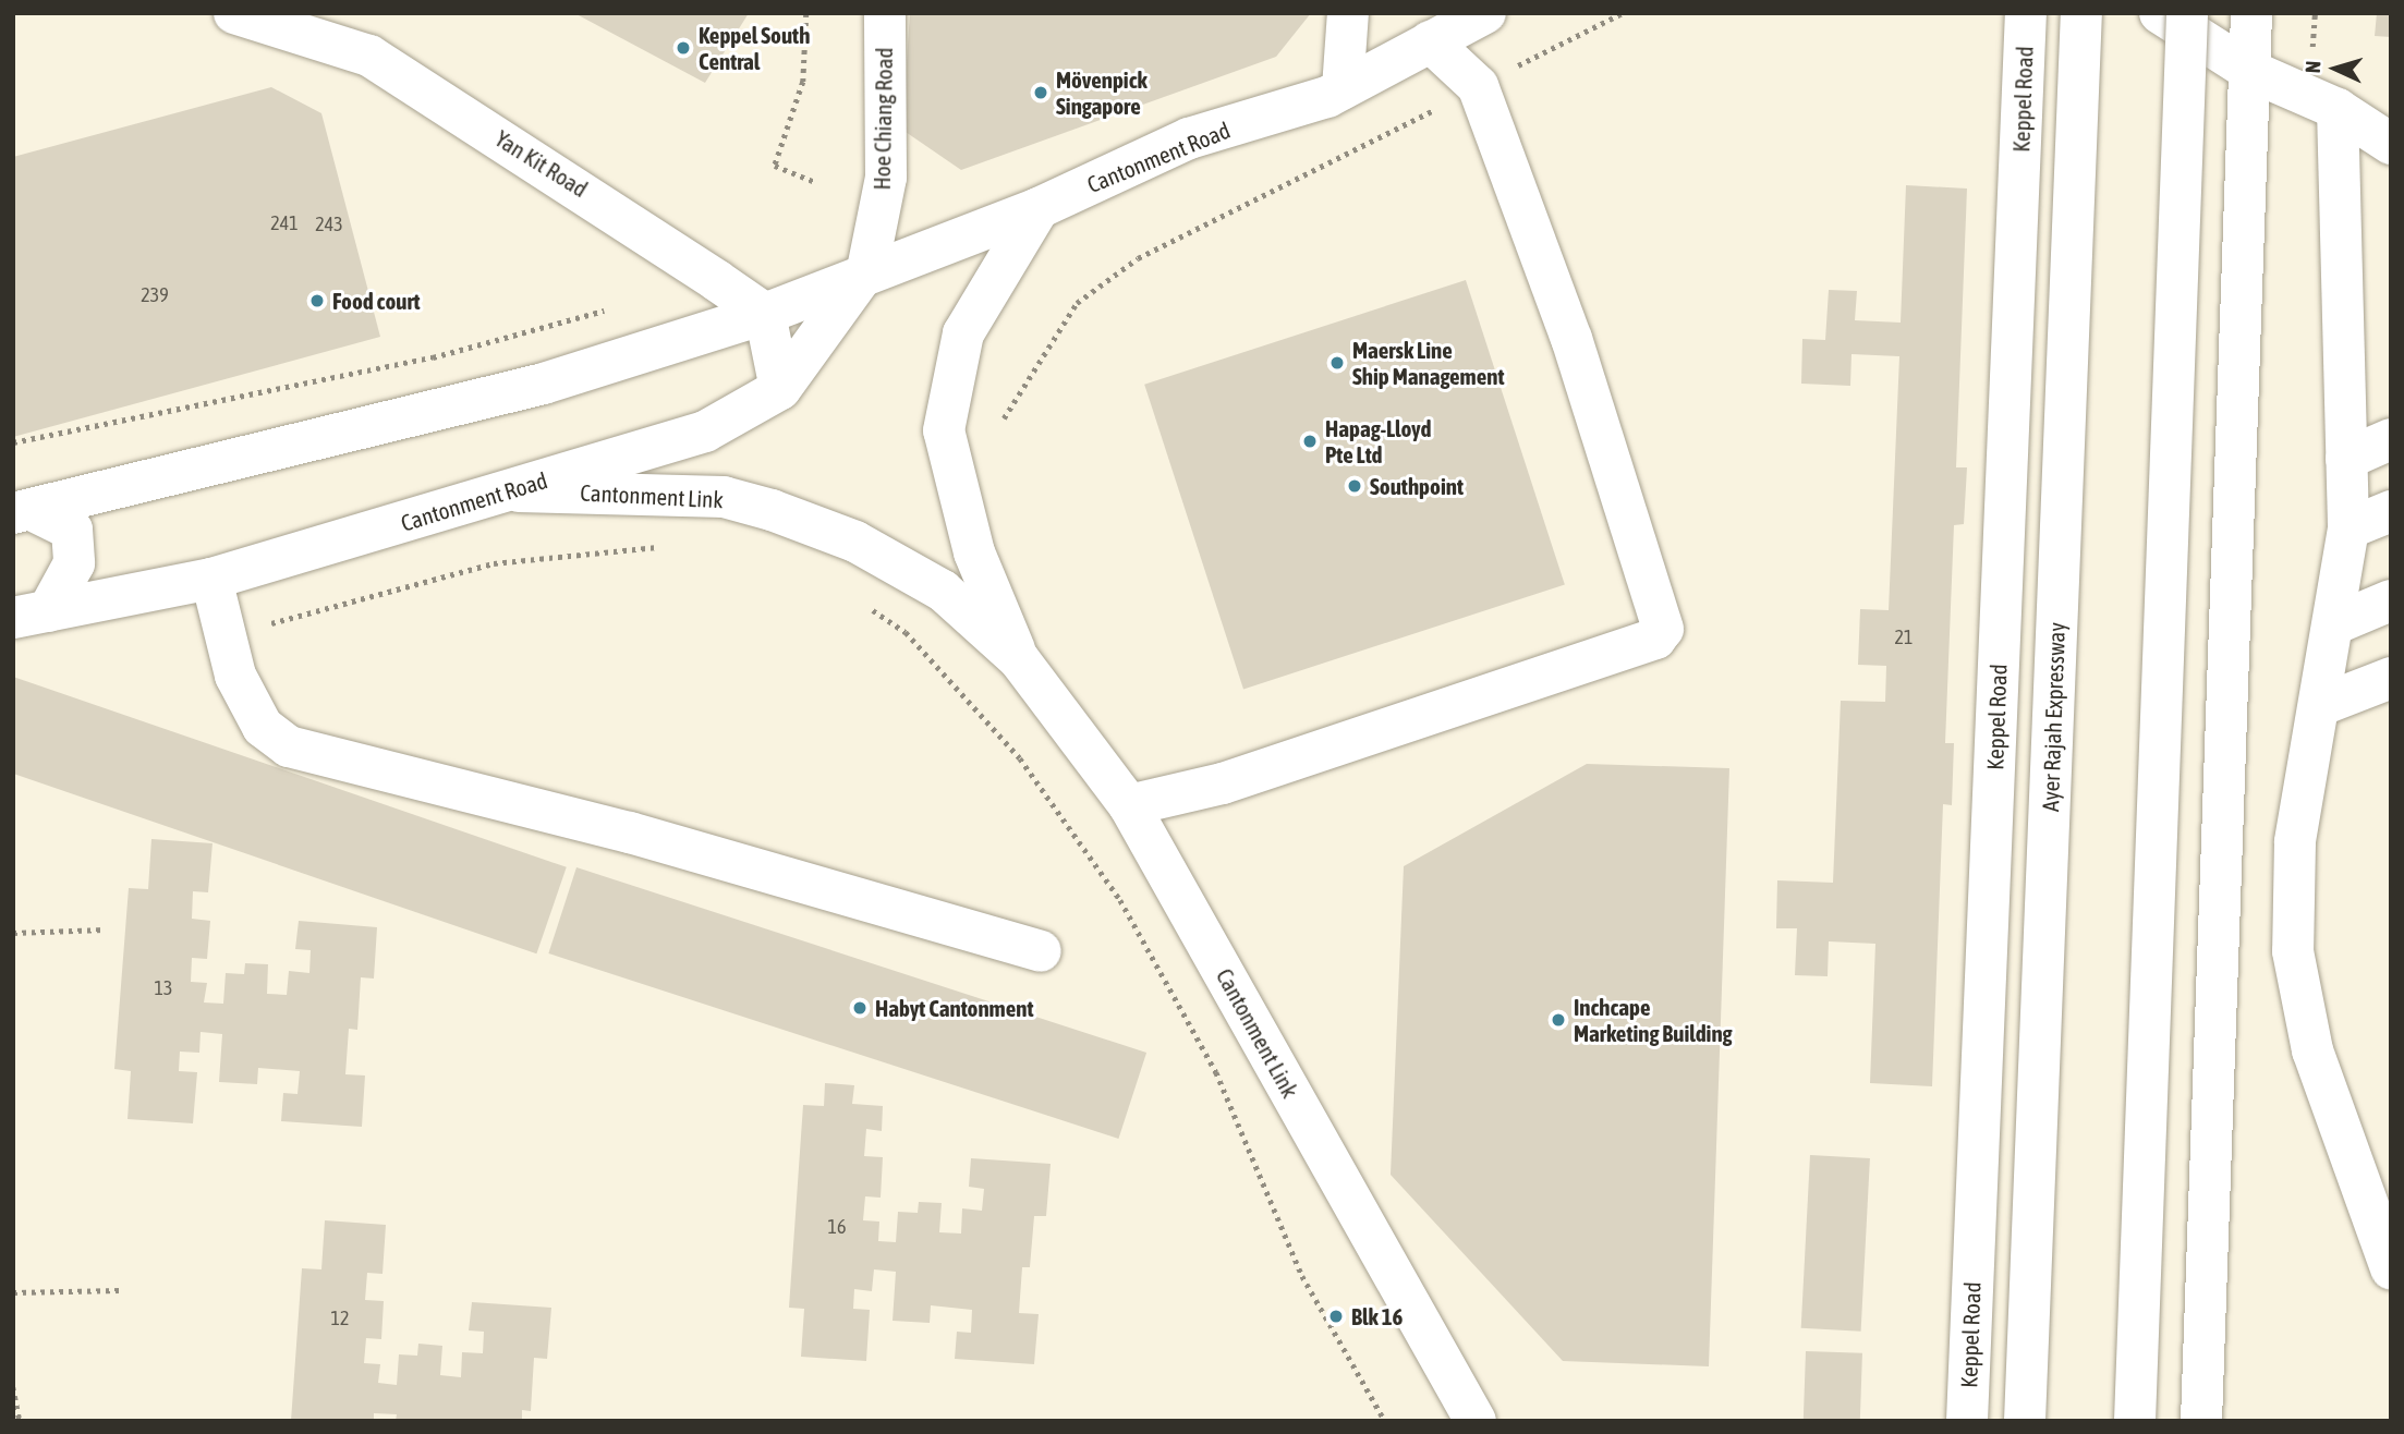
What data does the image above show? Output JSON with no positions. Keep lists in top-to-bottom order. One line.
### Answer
{"streets":{"main road":["Keppel Road","Hoe Chiang Road","Cantonment Road","Yan Kit Road","Cantonment Link","Ayer Rajah Expressway"]},"crossings":[["Hoe Chiang Road","Cantonment Road"],["Cantonment Road","Yan Kit Road"],["Cantonment Road","Cantonment Link"]],"places":["Keppel South Central","Mövenpick Singapore","Food court","Maersk Line Ship Management","Hapag-Lloyd Pte Ltd","Southpoint","Habyt Cantonment","Inchcape Marketing Building","Blk 16"],"house_numbers":["241","243","239","21","13","16","12"],"north":"left"}
